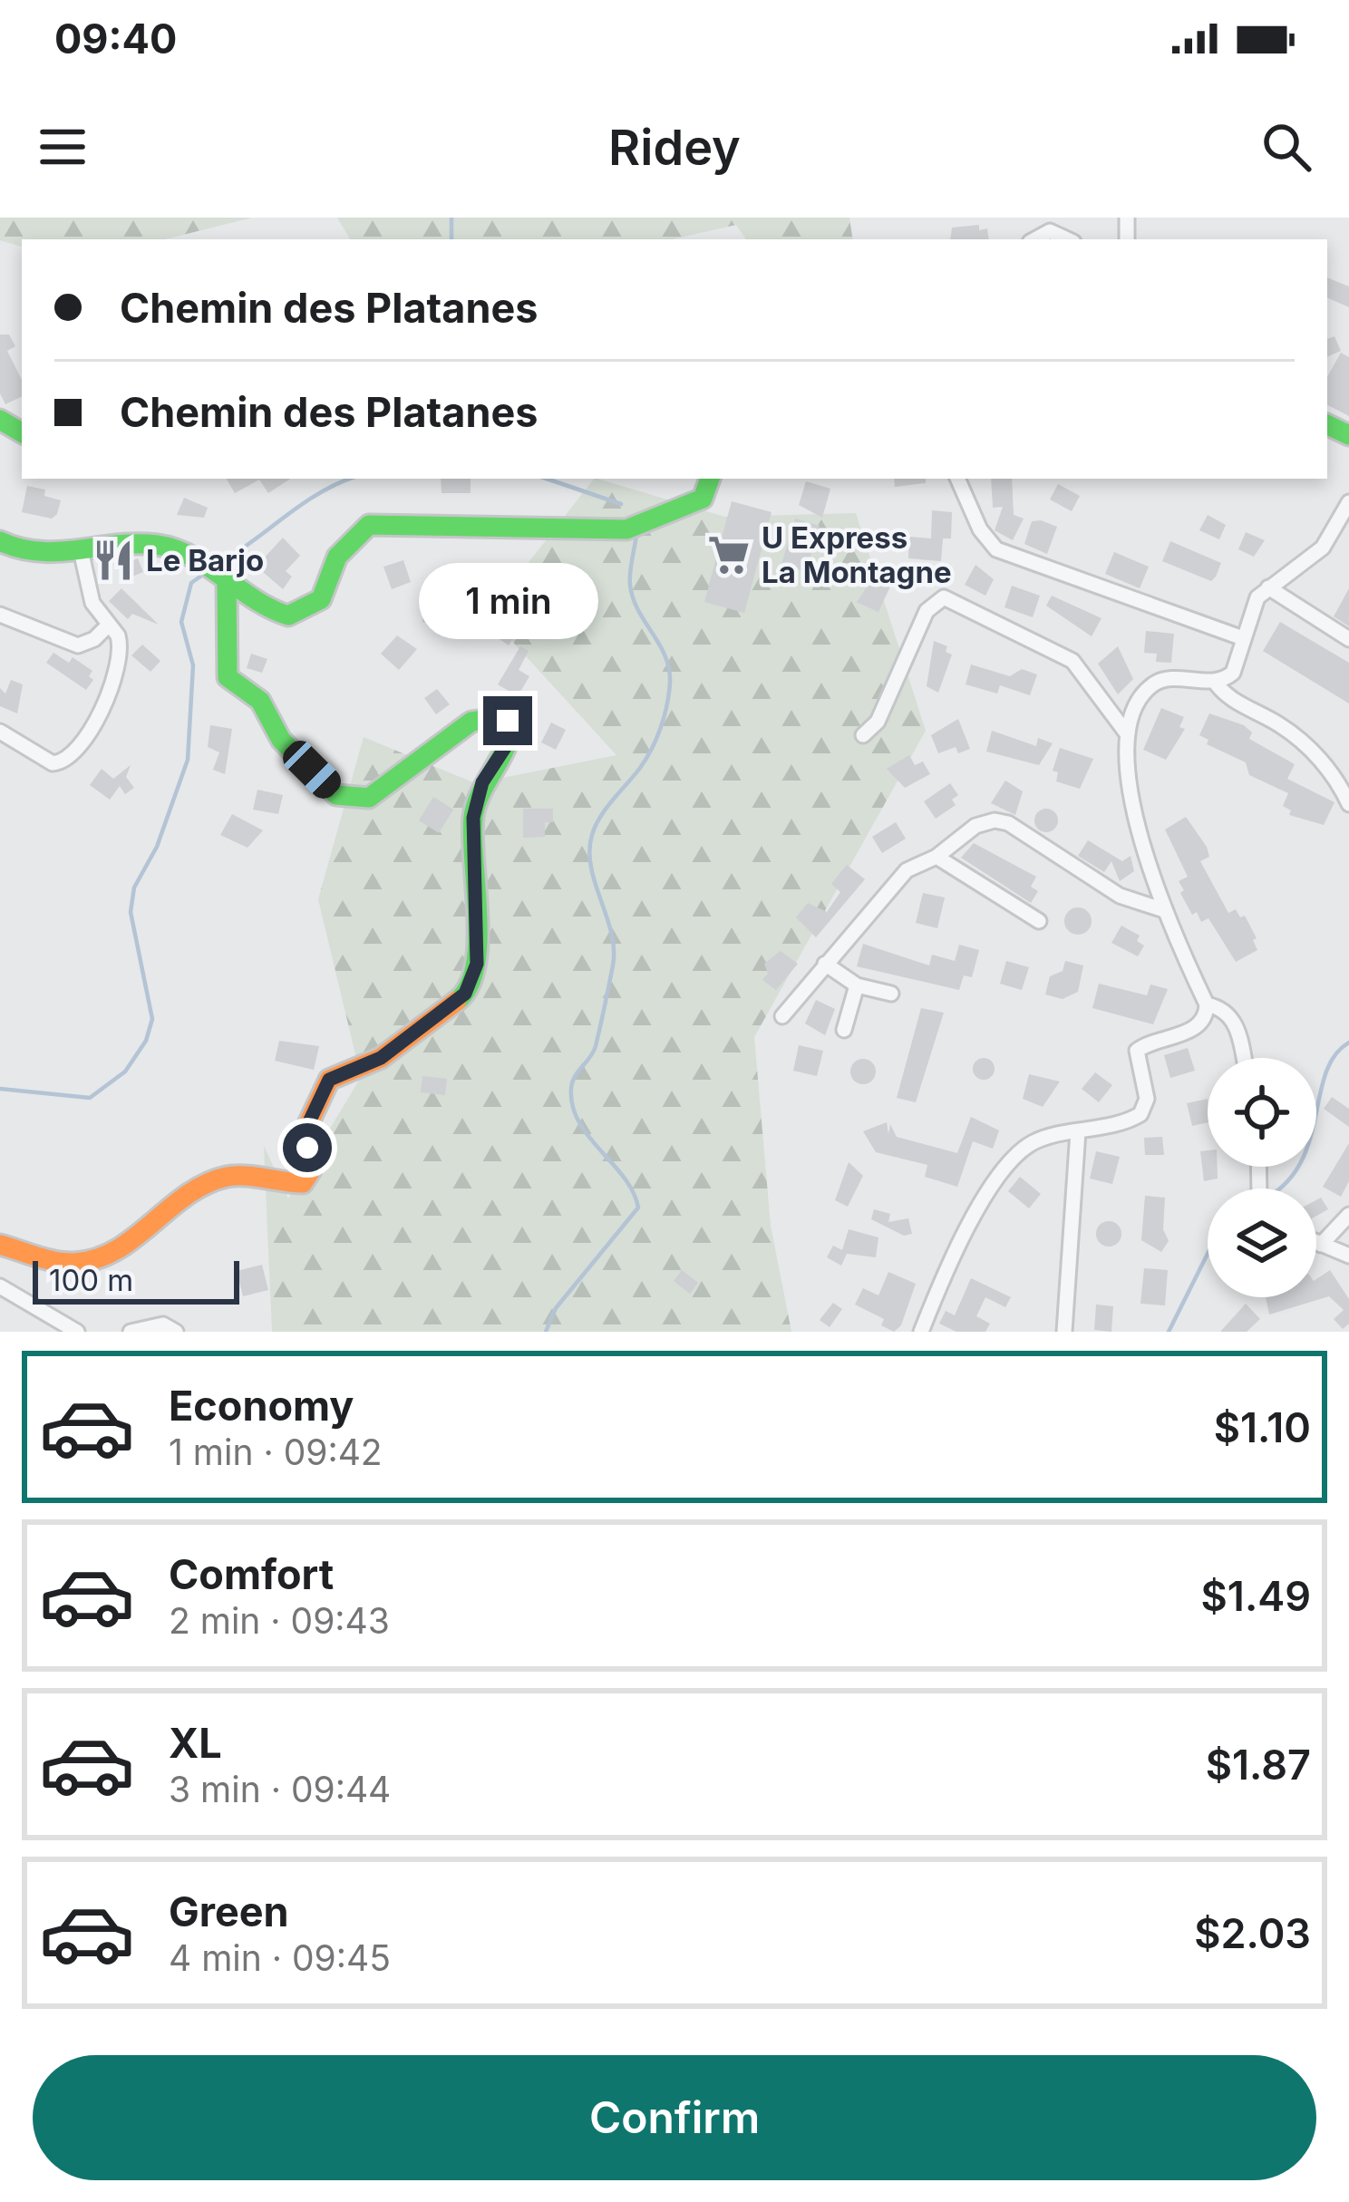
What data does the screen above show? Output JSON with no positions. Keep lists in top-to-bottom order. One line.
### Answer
{"places":{"supermarket":["U Express La Montagne"],"restaurant":["Le Barjo"]},"scale_bar":"100 m","page":{"status":"09:40","header":"Ridey","banner":["Chemin des Platanes","Chemin des Platanes"],"bubble":"1 min","scale":"100 m","list":[{"name":"Economy","note":"1 min · 09:42","value":"$1.10"},{"name":"Comfort","note":"2 min · 09:43","value":"$1.49"},{"name":"XL","note":"3 min · 09:44","value":"$1.87"},{"name":"Green","note":"4 min · 09:45","value":"$2.03"}],"buttons":"Confirm"}}
